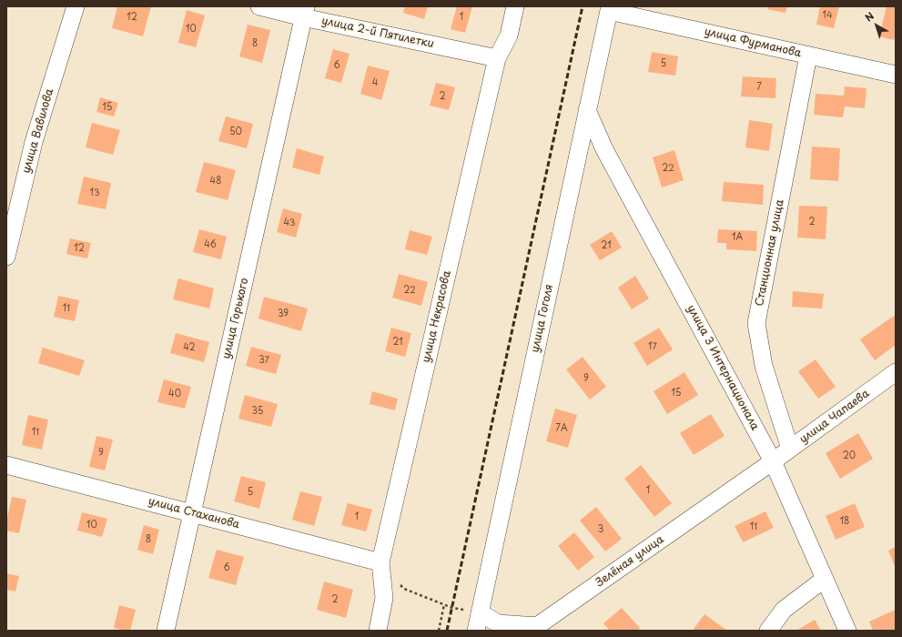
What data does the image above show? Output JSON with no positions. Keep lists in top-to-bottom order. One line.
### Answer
{"streets":{"street":["улица 2-й Пятилетки","улица Фурманова","улица Вавилова","Станционная улица","улица Некрасова","улица Горького","улица Гоголя","улица 3 Интернационала","улица Чапаева","улица Стаханова","Зелёная улица"]},"crossings":[["улица 2-й Пятилетки","улица Некрасова"],["улица 2-й Пятилетки","улица Горького"],["улица Фурманова","Станционная улица"],["улица Фурманова","улица Гоголя"],["Станционная улица","улица Чапаева"],["улица Некрасова","улица Стаханова"],["улица Горького","улица Стаханова"],["улица Гоголя","улица 3 Интернационала"],["улица Гоголя","Зелёная улица"],["улица 3 Интернационала","улица Чапаева"],["улица 3 Интернационала","Зелёная улица"],["улица Чапаева","Зелёная улица"]],"house_numbers":["14","12","1","10","8","5","6","4","7","2","15","50","22","48","13","2","43","1А","46","21","12","22","11","39","21","17","42","37","9","15","40","35","7А","11","9","20","1","5","1","18","10","11","3","8","6","2"],"north":"top left"}
